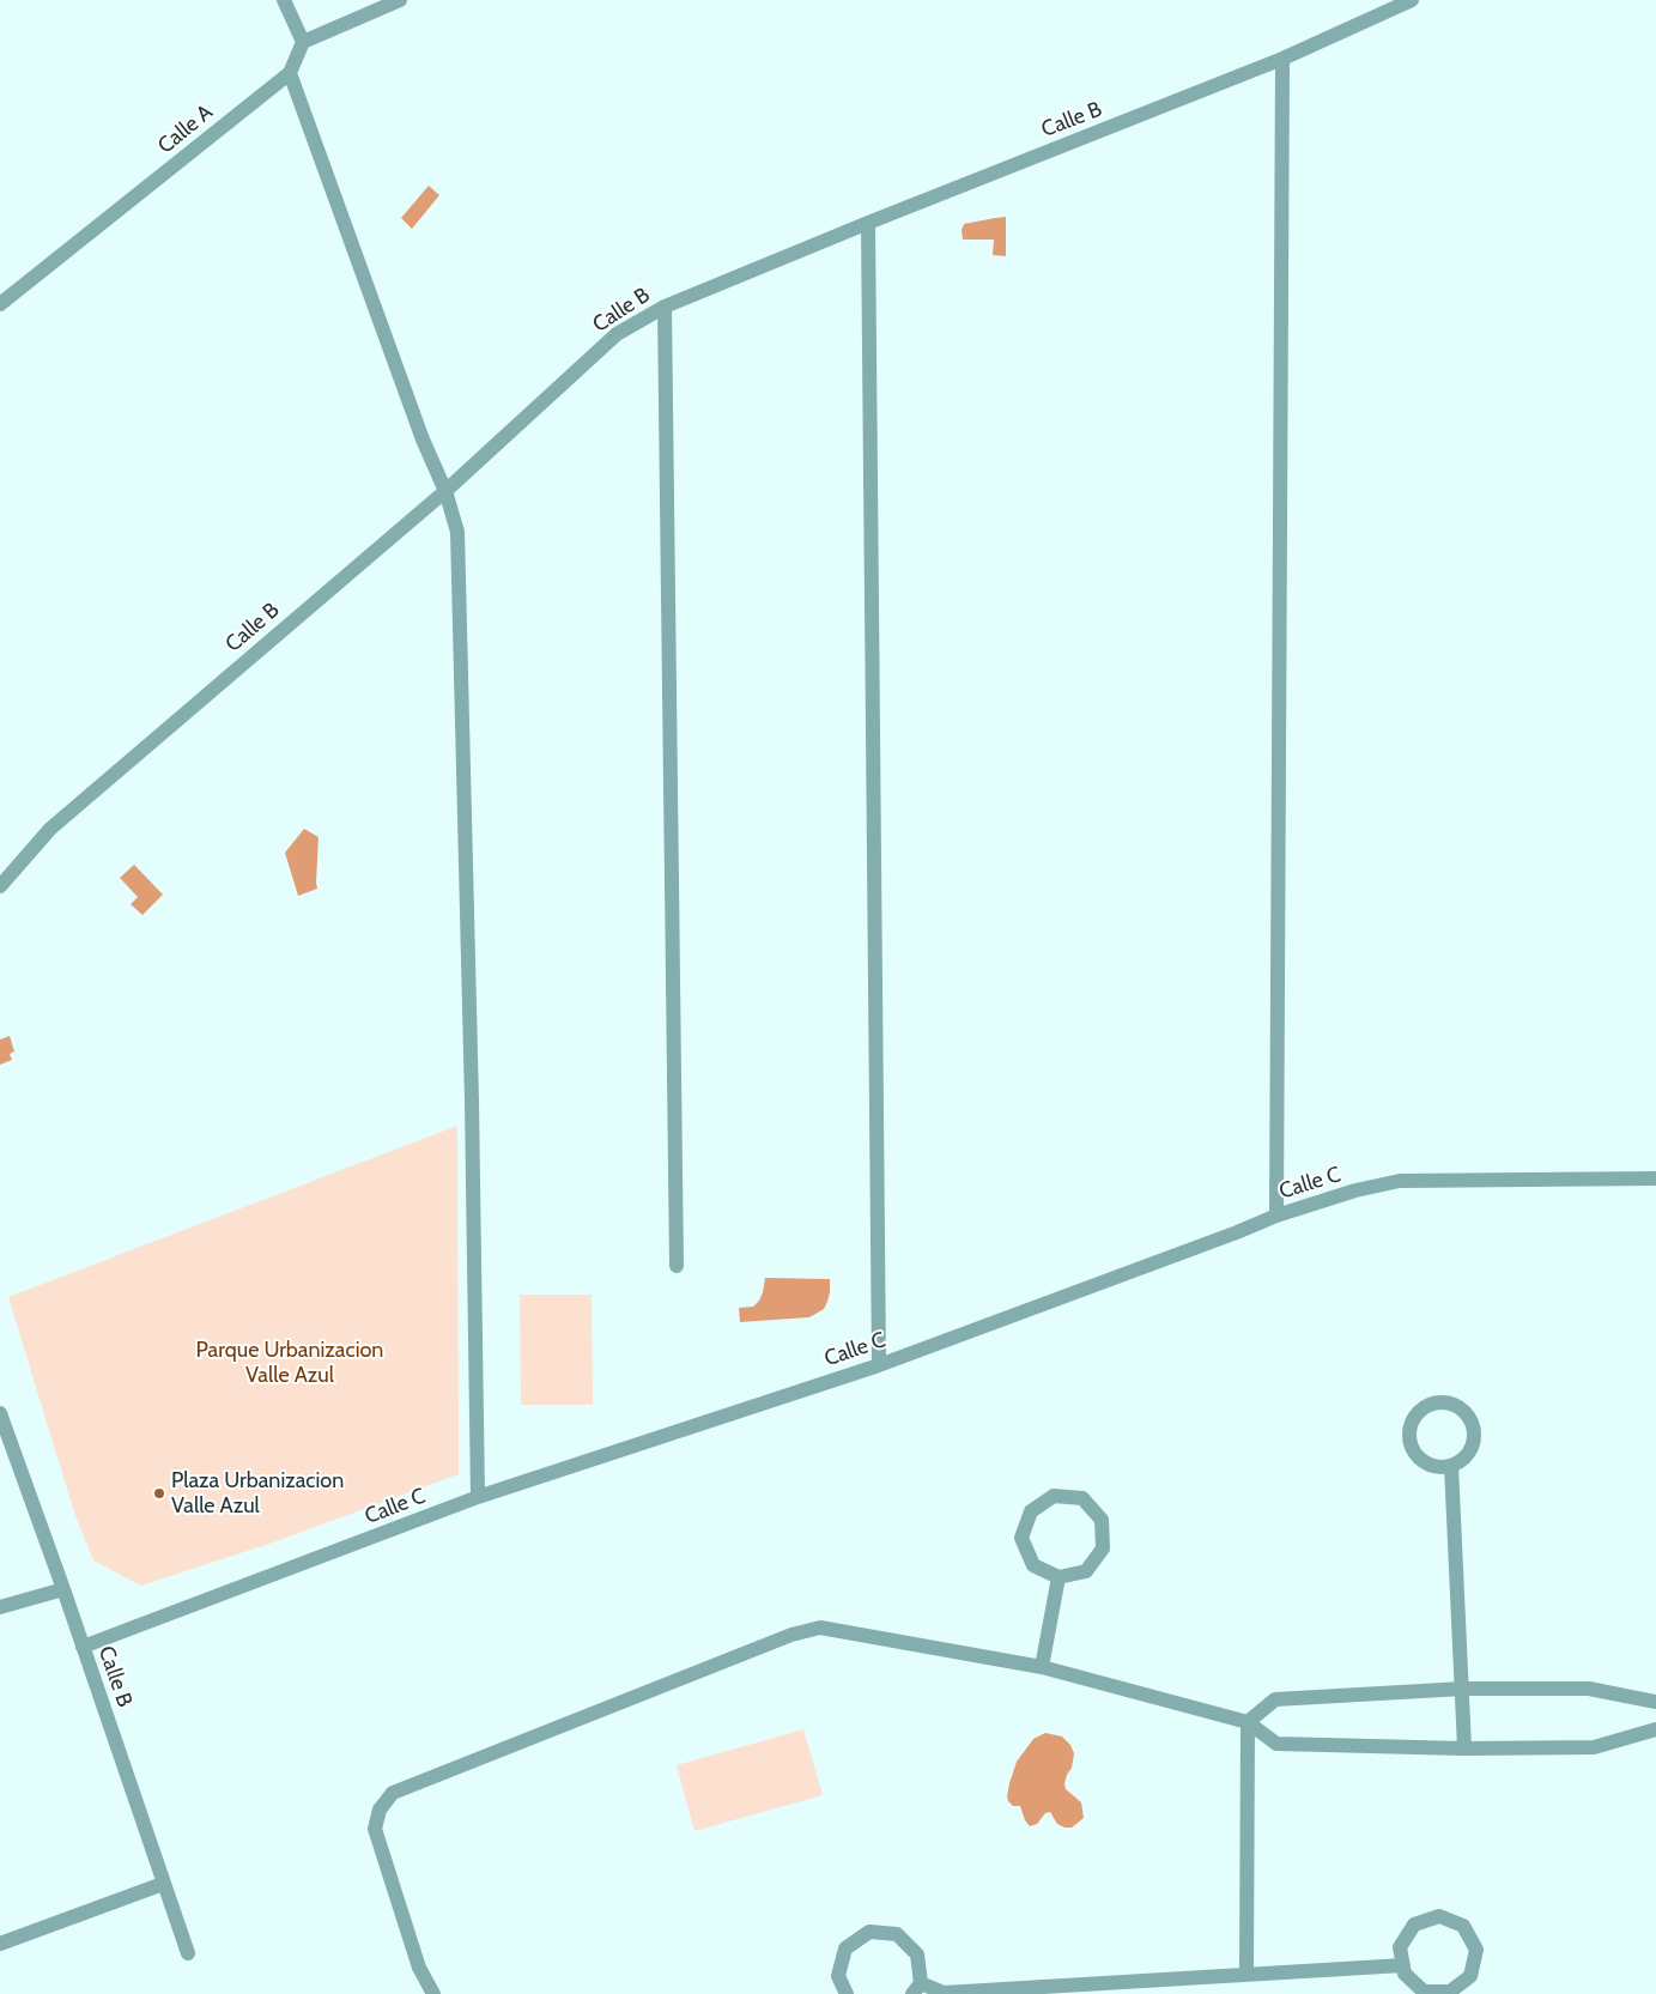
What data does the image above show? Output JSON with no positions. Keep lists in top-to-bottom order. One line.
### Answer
{"streets":{"street":["Calle B","Calle A","Calle C"]},"crossings":[["Calle B","Calle C"]],"parks":["Parque Urbanizacion Valle Azul"],"places":["Plaza Urbanizacion Valle Azul"]}
